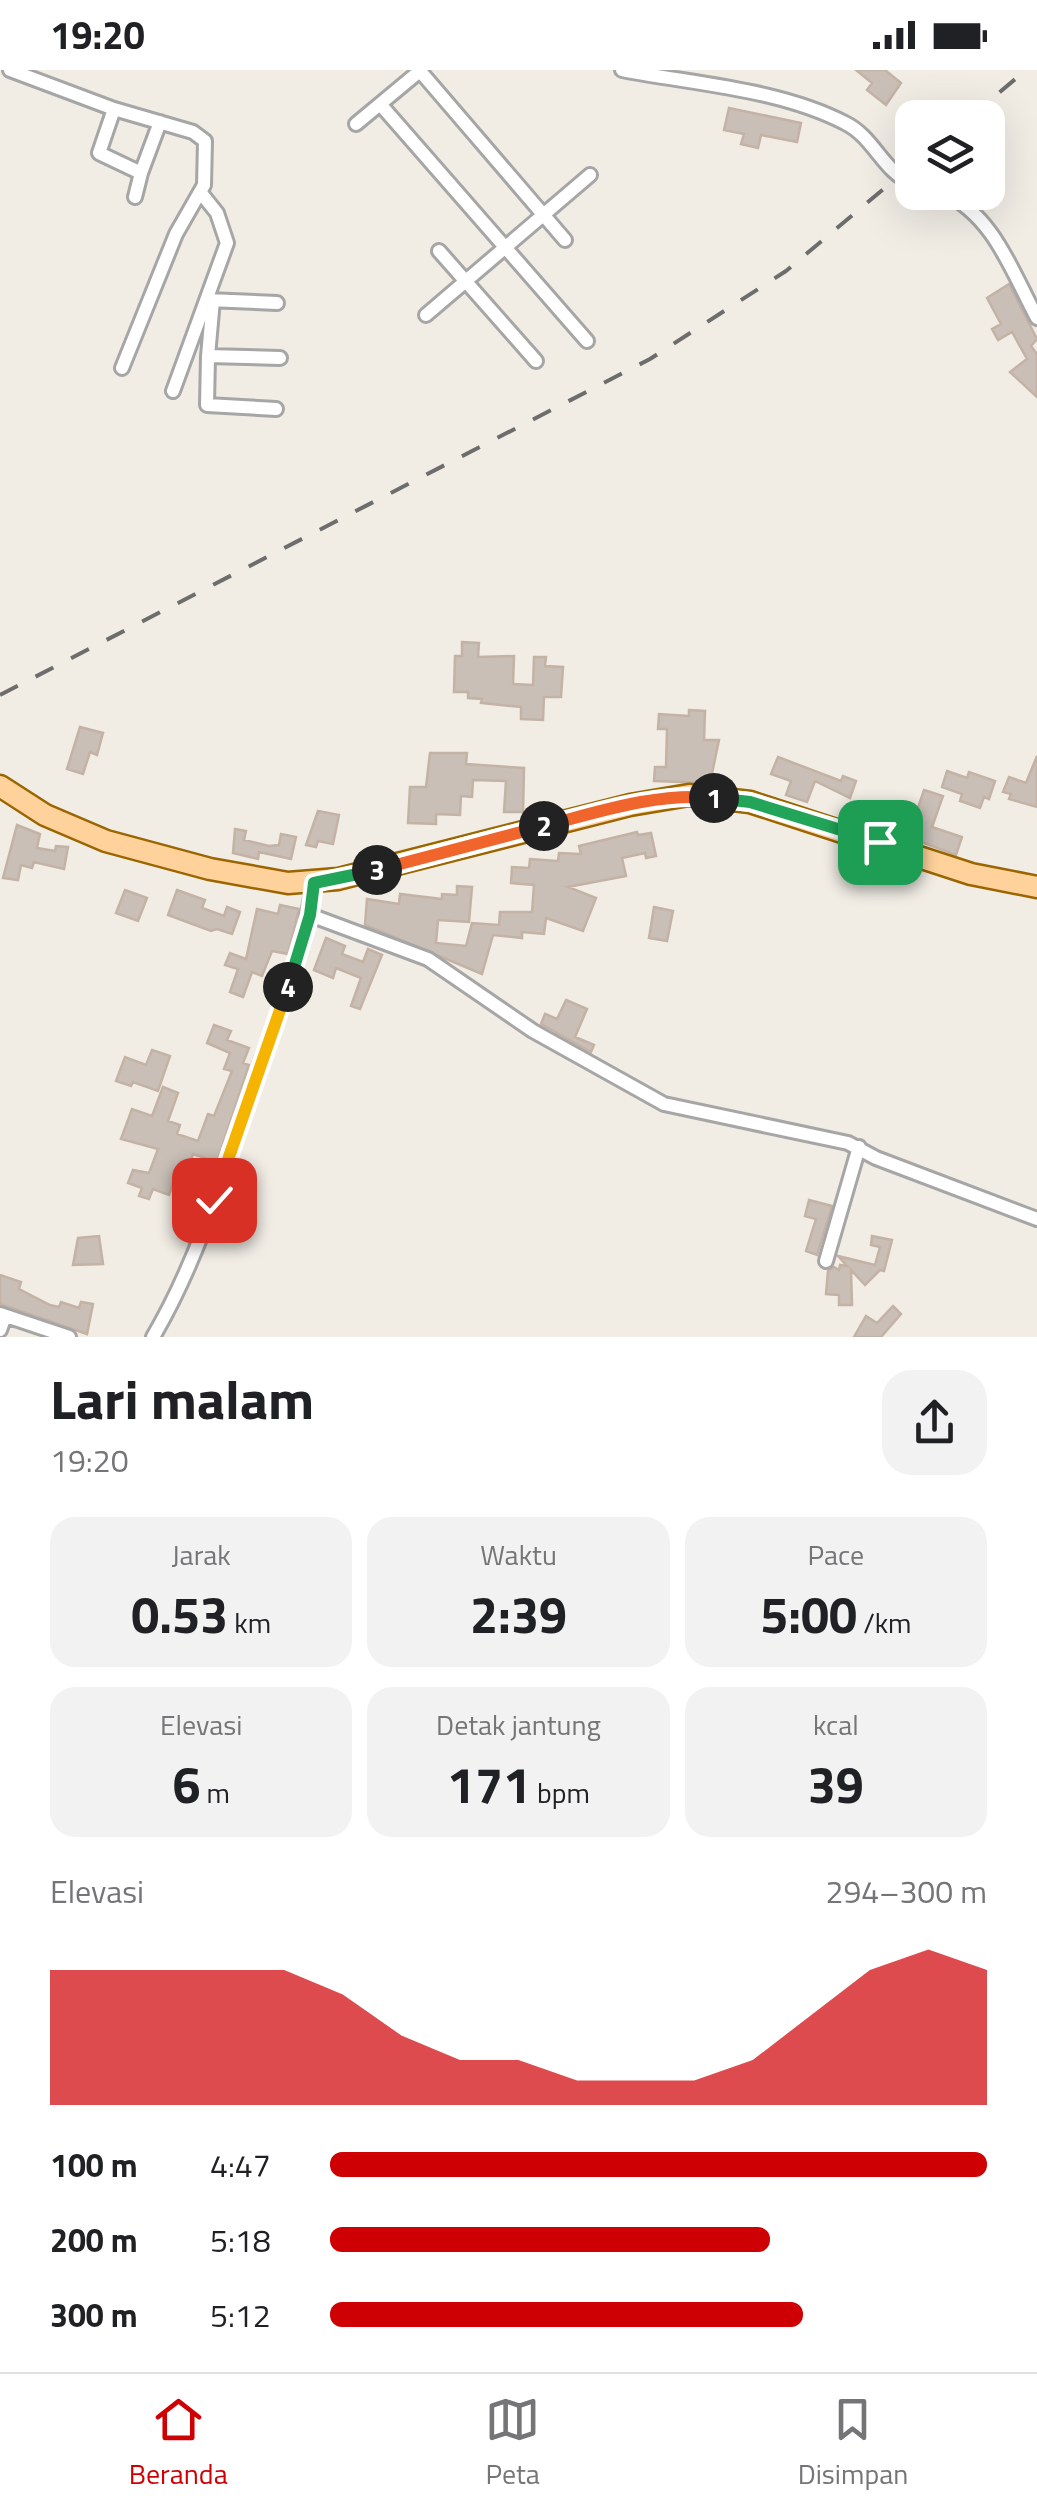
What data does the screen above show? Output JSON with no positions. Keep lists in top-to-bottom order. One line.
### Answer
{"page":{"status":"19:20","pins":["1","2","3","4"],"heading":["Lari malam","19:20"],"stats":[["Jarak","0.53 km"],["Waktu","2:39"],["Pace","5:00 /km"],["Elevasi","6 m"],["Detak jantung","171 bpm"],["kcal","39"]],"chart":["Elevasi","294–300 m"],"list":[{"name":"100 m","note":"4:47"},{"name":"200 m","note":"5:18"},{"name":"300 m","note":"5:12"}],"tabs":["Beranda","Peta","Disimpan"]}}
